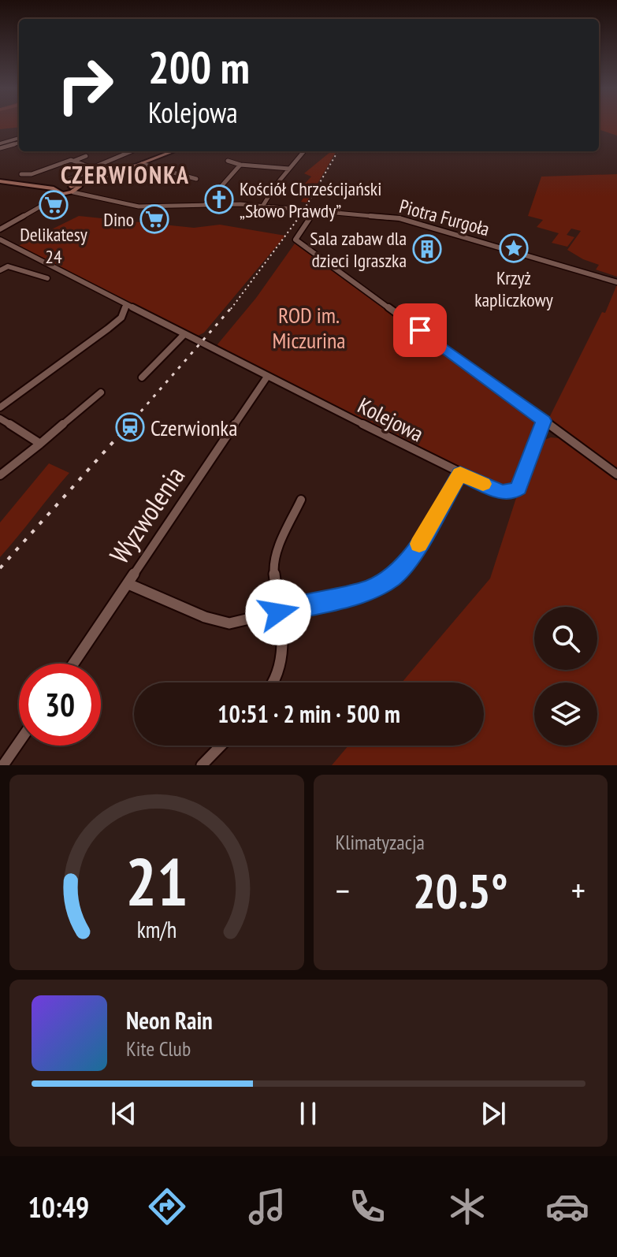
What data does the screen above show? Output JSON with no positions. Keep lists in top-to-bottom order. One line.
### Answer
{"streets":{"main road":["Piotra Furgoła"],"street":["Kolejowa","Wyzwolenia"]},"crossings":[["Kolejowa","Wyzwolenia"]],"districts":["CZERWIONKA"],"parks":["ROD im. Miczurina"],"places":{"church":["Kościół Chrześcijański „Słowo Prawdy”"],"supermarket":["Delikatesy 24","Dino"],"place":["Krzyż kapliczkowy"],"building":["Sala zabaw dla dzieci Igraszka"],"station":["Czerwionka"]},"page":{"turn":["200 m","Kolejowa"],"limit":"30","trip":"10:51 · 2 min · 500 m","tile":"Klimatyzacja","heat":["−","20.5°","+"],"song":["Neon Rain","Kite Club"],"tabs":"10:49","gauge":["21","km/h"]}}
